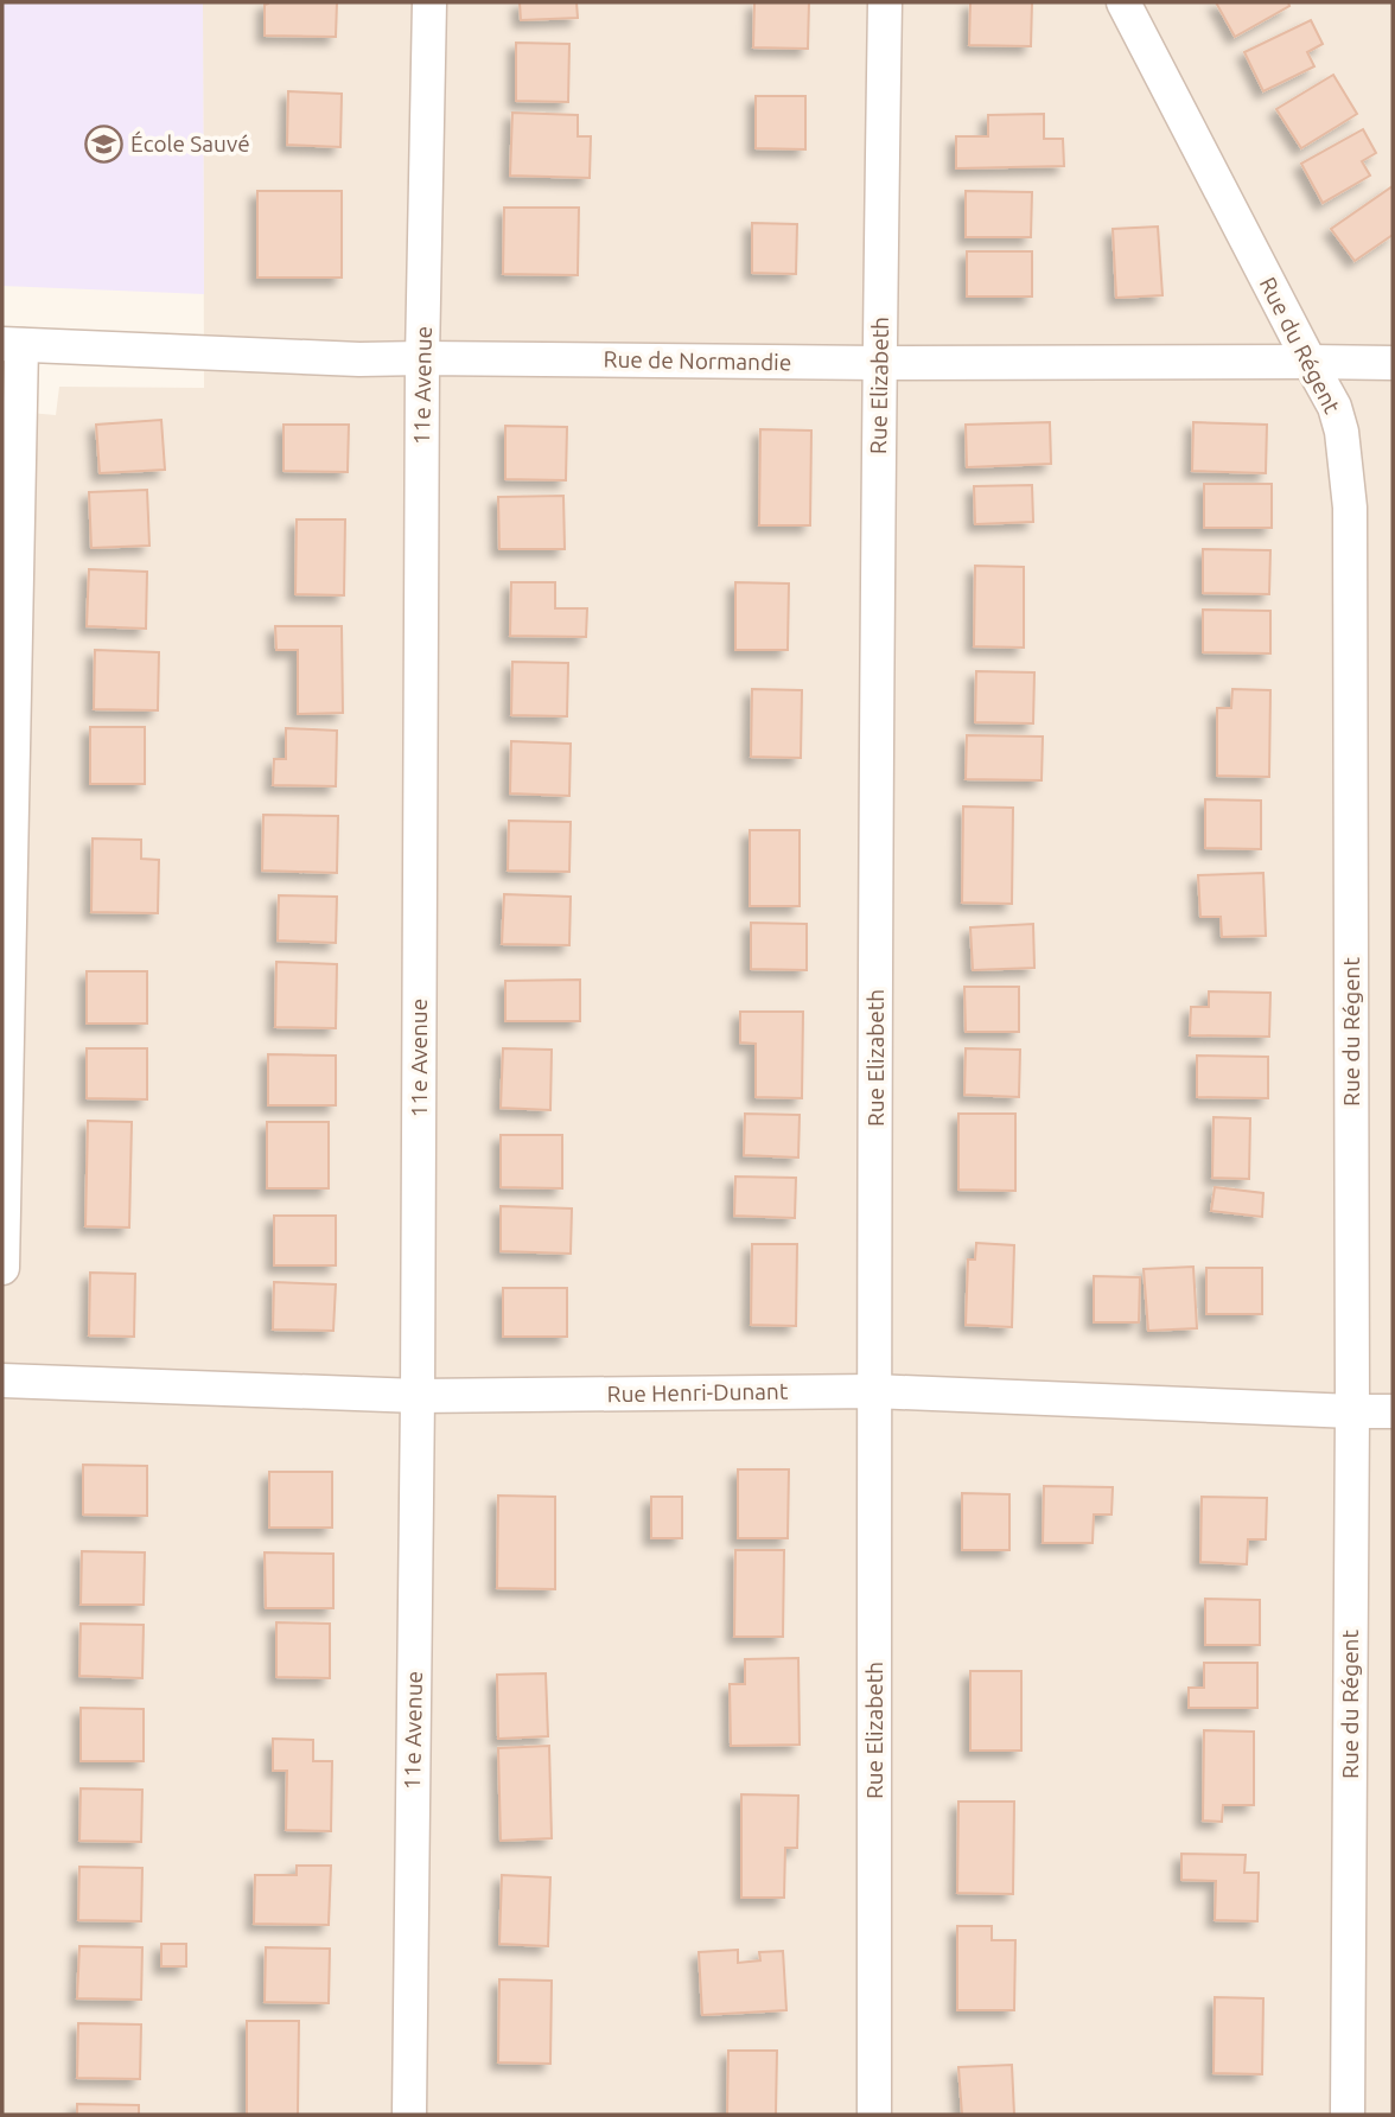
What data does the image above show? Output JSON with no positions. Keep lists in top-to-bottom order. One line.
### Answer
{"streets":{"street":["Rue du Régent","Rue de Normandie","11e Avenue","Rue Elizabeth","Rue Henri-Dunant"]},"crossings":[["Rue du Régent","Rue de Normandie"],["Rue du Régent","Rue Henri-Dunant"],["Rue de Normandie","11e Avenue"],["Rue de Normandie","Rue Elizabeth"],["11e Avenue","Rue Henri-Dunant"],["Rue Elizabeth","Rue Henri-Dunant"]],"places":{"school or university":["École Sauvé"]}}
